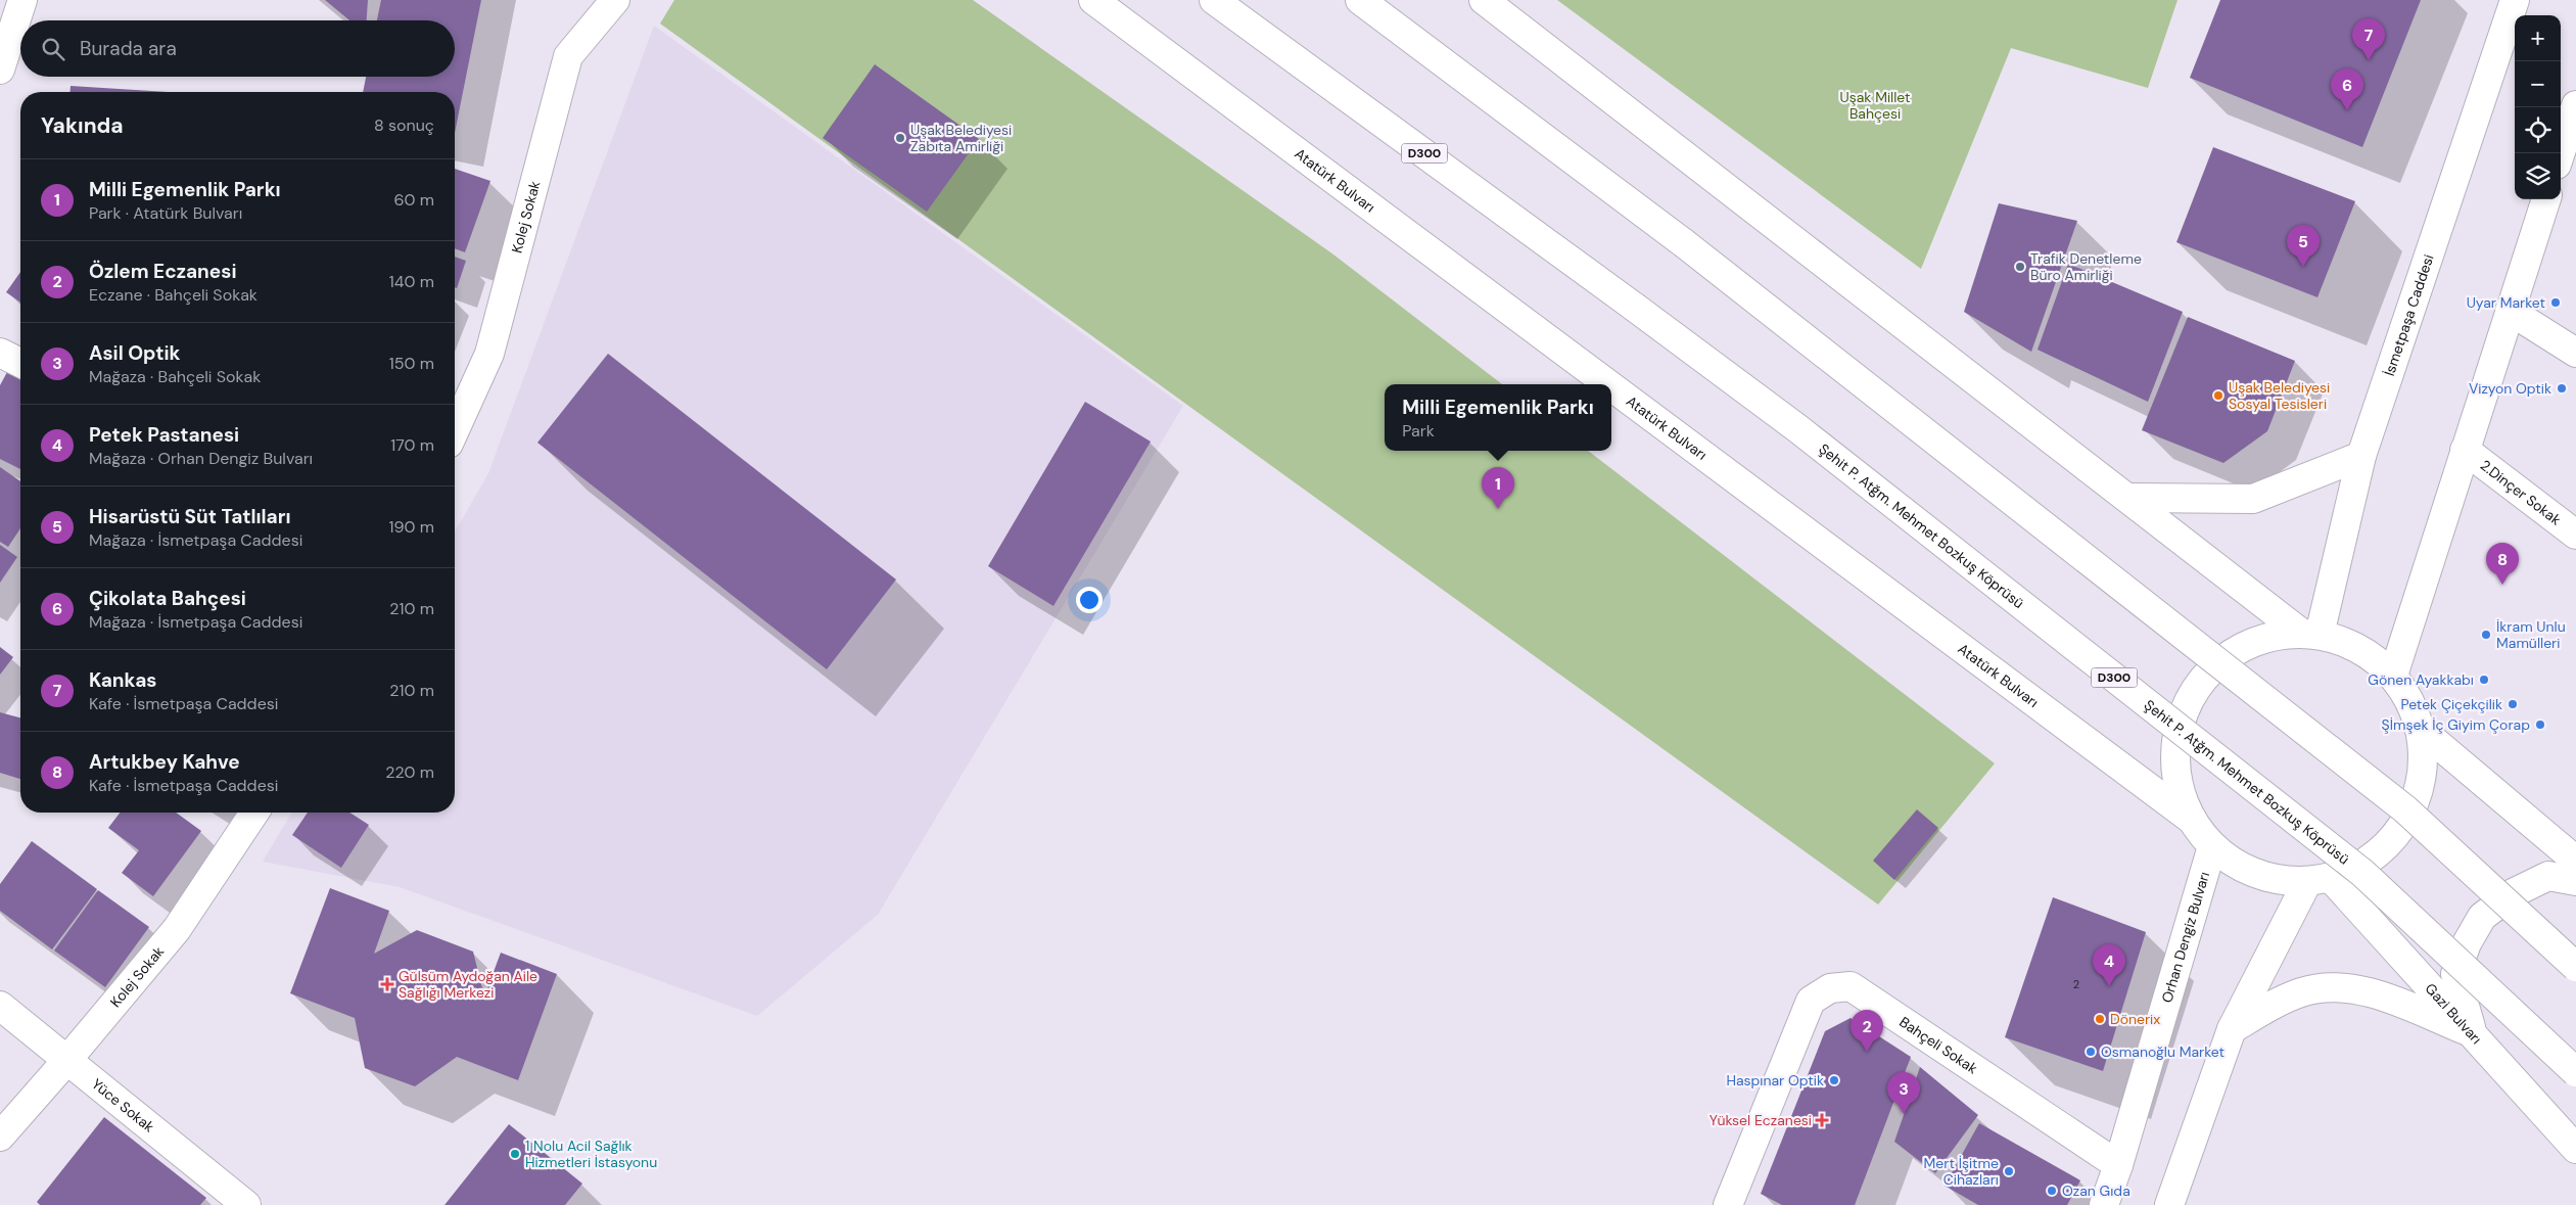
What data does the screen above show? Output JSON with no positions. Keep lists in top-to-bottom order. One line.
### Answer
{"streets":{"main road":["D300","Atatürk Bulvarı","Kolej Sokak","İsmetpaşa Caddesi","2.Dinçer Sokak","Şehit P. Atğm. Mehmet Bozkuş Köprüsü","Orhan Dengiz Bulvarı","Gazi Bulvarı","Bahçeli Sokak","Yüce Sokak"]},"crossings":[["Kolej Sokak","Yüce Sokak"],["Orhan Dengiz Bulvarı","Bahçeli Sokak"]],"parks":["Uşak Millet Bahçesi"],"places":{"other":["Uşak Belediyesi Zabıta Amirliği","Trafik Denetleme Büro Amirliği","Uyar Market","Vizyon Optik","Uşak Belediyesi Sosyal Tesisleri","İkram Unlu Mamülleri","Gönen Ayakkabı","Petek Çiçekçilik","Şİmşek İç Giyim Çorap","Dönerix","Osmanoğlu Market","Haspınar Optik","1 Nolu Acil Sağlık Hizmetleri İstasyonu","Mert İşitme Cihazları","Ozan Gıda"],"health":["Gülsüm Aydoğan Aile Sağlığı Merkezi","Yüksel Eczanesi"]},"house_numbers":["2"],"page":{"map_buttons":["+","−"],"pins":["7","6","5","1","8","4","2","3"],"search":"Burada ara","heading":["Yakında","8 sonuç"],"list":[{"mark":"1","name":"Milli Egemenlik Parkı","note":"Park · Atatürk Bulvarı","value":"60 m"},{"mark":"2","name":"Özlem Eczanesi","note":"Eczane · Bahçeli Sokak","value":"140 m"},{"mark":"3","name":"Asil Optik","note":"Mağaza · Bahçeli Sokak","value":"150 m"},{"mark":"4","name":"Petek Pastanesi","note":"Mağaza · Orhan Dengiz Bulvarı","value":"170 m"},{"mark":"5","name":"Hisarüstü Süt Tatlıları","note":"Mağaza · İsmetpaşa Caddesi","value":"190 m"},{"mark":"6","name":"Çikolata Bahçesi","note":"Mağaza · İsmetpaşa Caddesi","value":"210 m"},{"mark":"7","name":"Kankas","note":"Kafe · İsmetpaşa Caddesi","value":"210 m"},{"mark":"8","name":"Artukbey Kahve","note":"Kafe · İsmetpaşa Caddesi","value":"220 m"}],"popup":["Milli Egemenlik Parkı","Park"]}}
